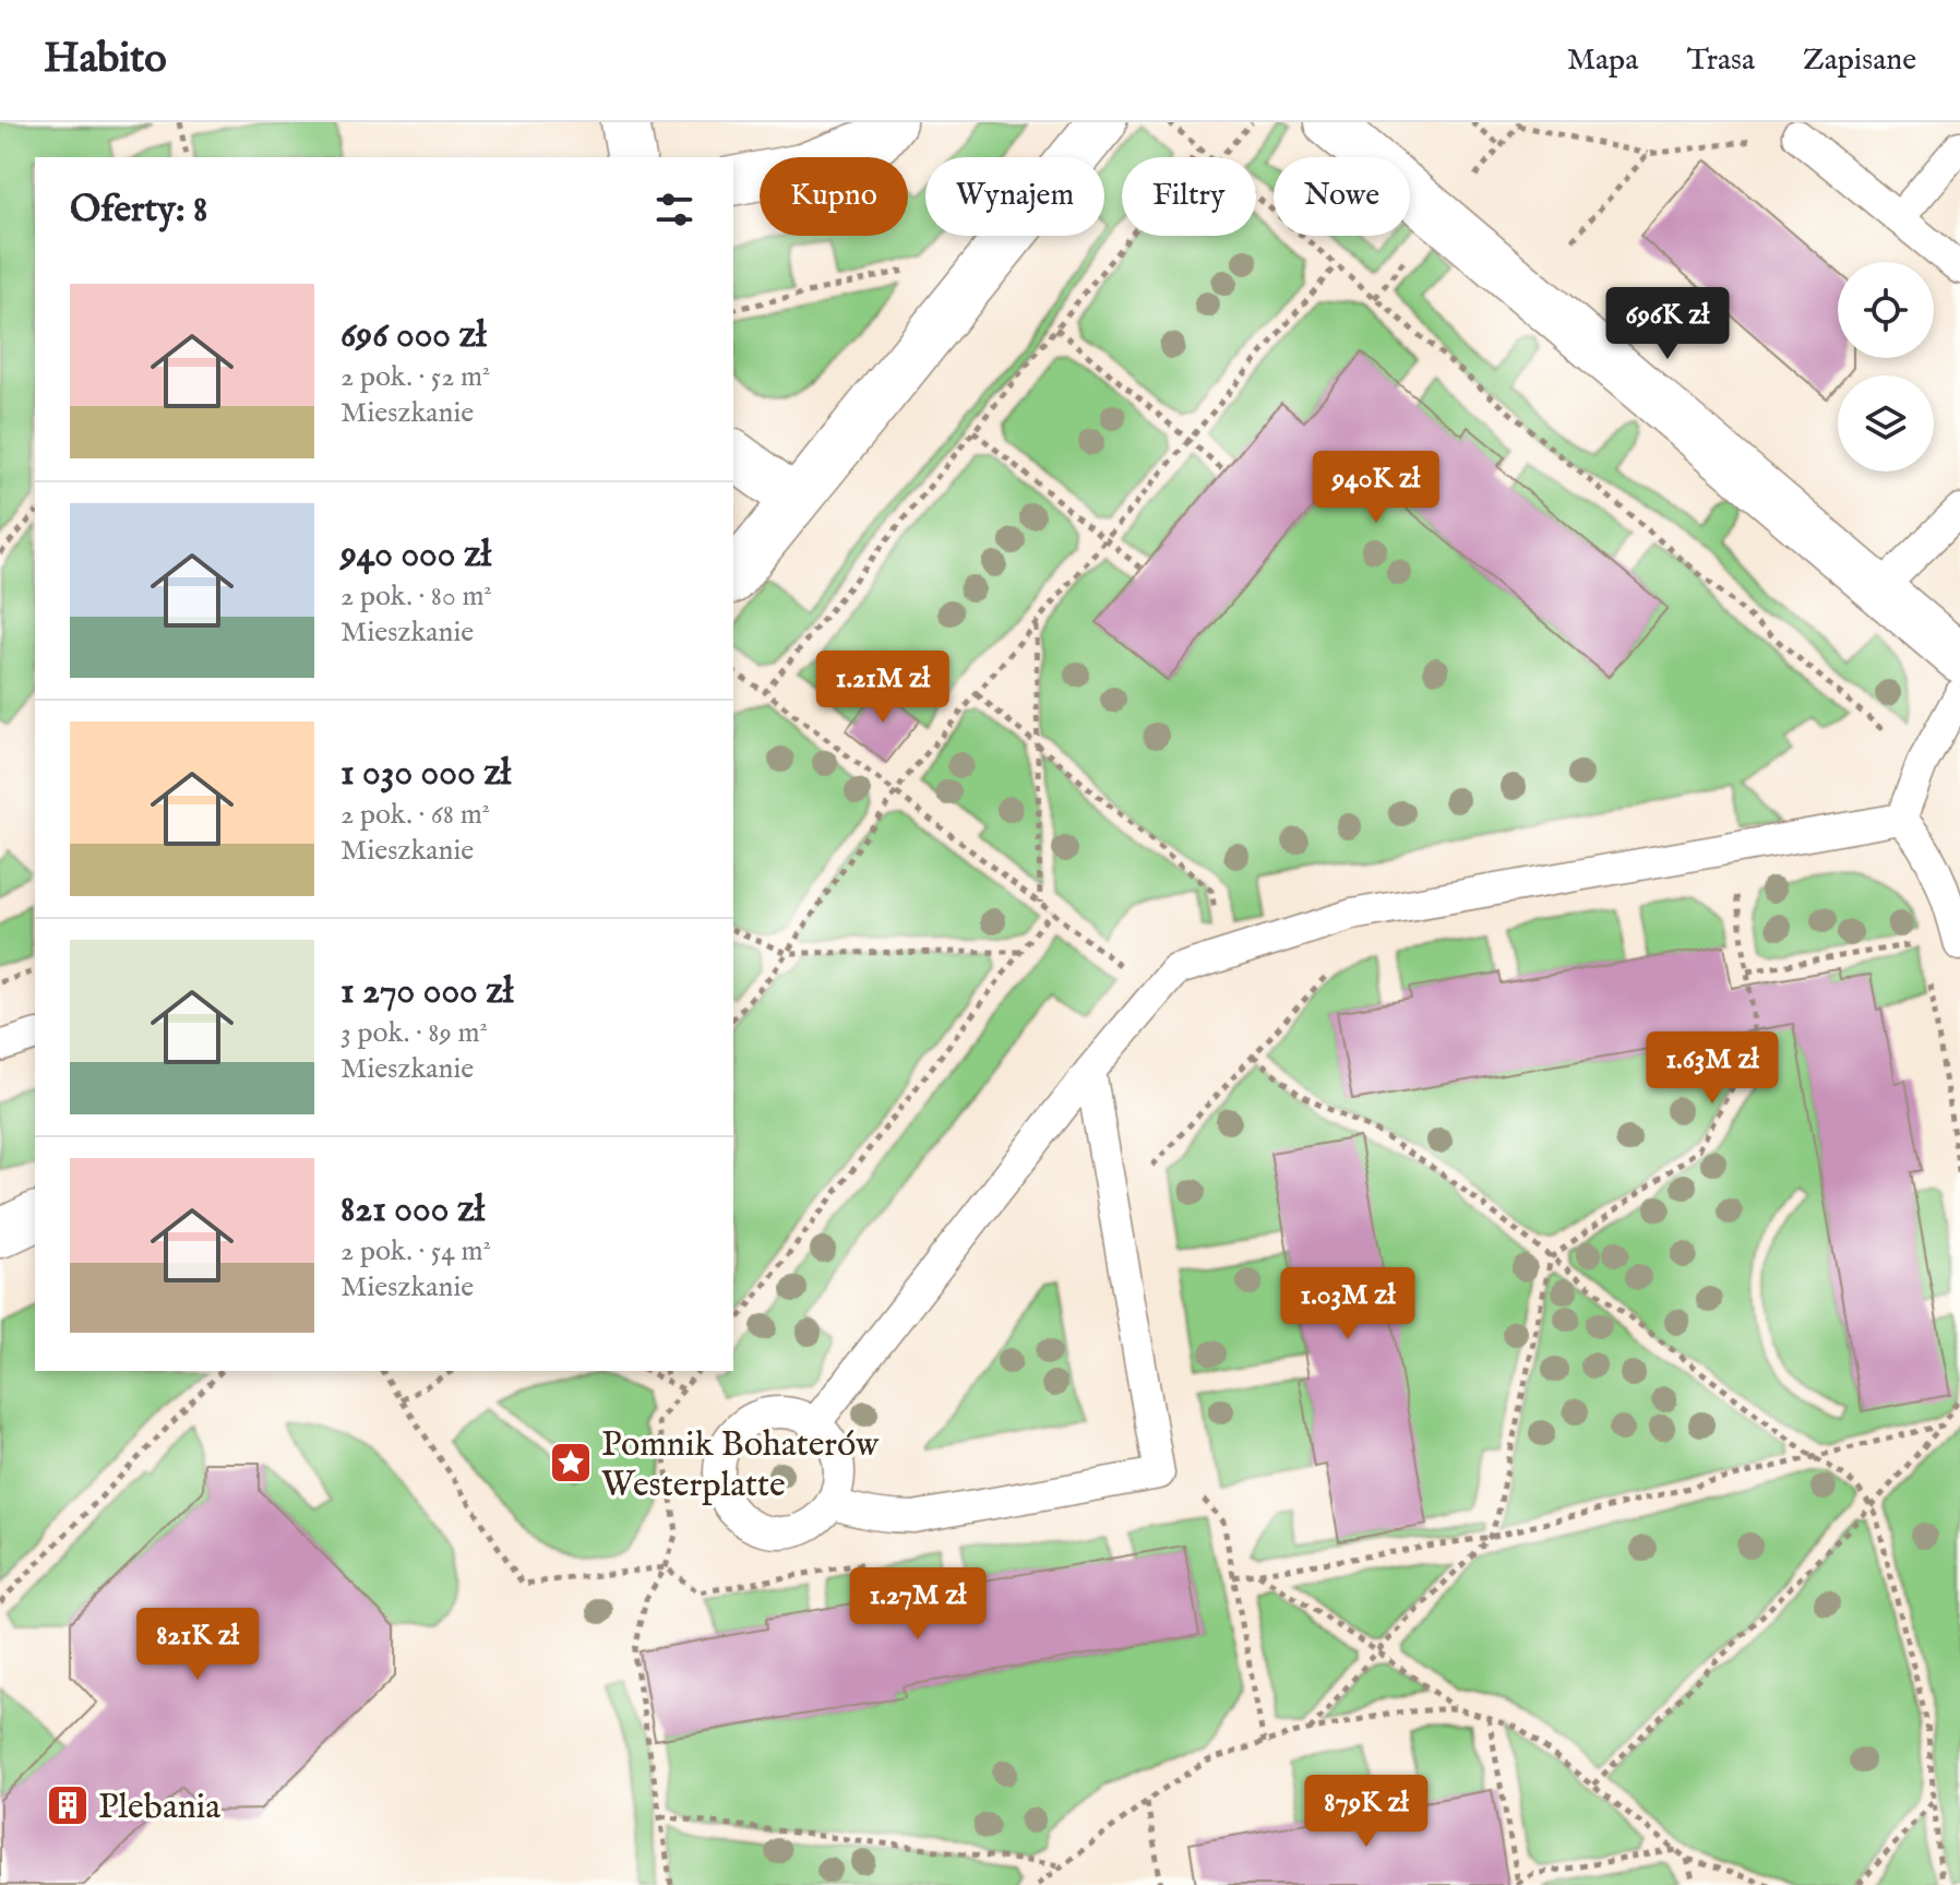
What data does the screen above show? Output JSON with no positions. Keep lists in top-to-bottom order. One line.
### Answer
{"places":{"place":["Pomnik Bohaterów Westerplatte"],"building":["Plebania"]},"page":{"header":"Habito","nav":["Mapa","Trasa","Zapisane"],"chip":["Kupno","Wynajem","Filtry","Nowe"],"heading":"Oferty: 8","list":[{"name":"696 000 zł","note":"2 pok. · 52 m² · Mieszkanie"},{"name":"940 000 zł","note":"2 pok. · 80 m² · Mieszkanie"},{"name":"1 030 000 zł","note":"2 pok. · 68 m² · Mieszkanie"},{"name":"1 270 000 zł","note":"3 pok. · 89 m² · Mieszkanie"},{"name":"821 000 zł","note":"2 pok. · 54 m² · Mieszkanie"}],"price":["696K zł","940K zł","1.21M zł","1.63M zł","1.03M zł","1.27M zł","821K zł","879K zł"]}}
